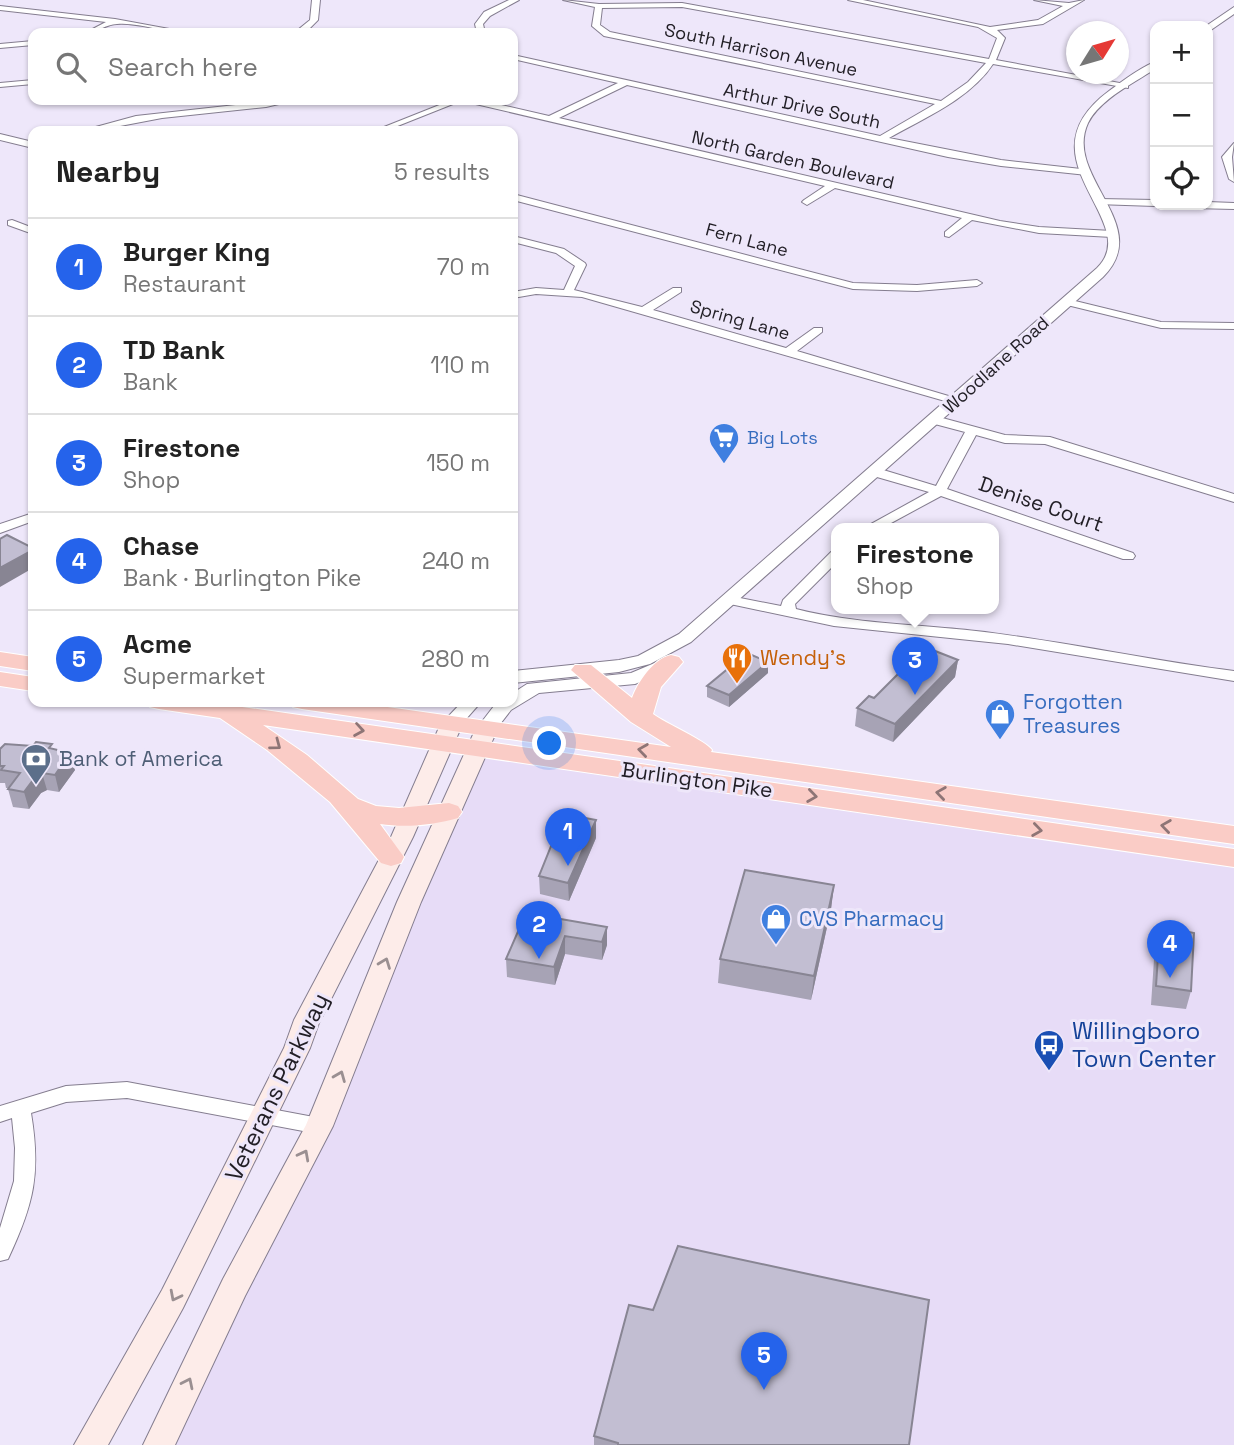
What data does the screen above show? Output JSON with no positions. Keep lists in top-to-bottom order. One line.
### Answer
{"streets":{"highway":["Burlington Pike"],"main road":["Veterans Parkway"],"street":["South Harrison Avenue","Arthur Drive South","North Garden Boulevard","Fern Lane","Spring Lane","Woodlane Road","Denise Court"]},"crossings":[["North Garden Boulevard","Woodlane Road"],["Spring Lane","Woodlane Road"],["Woodlane Road","Denise Court"],["Woodlane Road","Burlington Pike"],["Burlington Pike","Veterans Parkway"]],"places":{"supermarket":["Big Lots"],"restaurant":["Wendy's"],"shop":["Forgotten Treasures","CVS Pharmacy"],"bank":["Bank of America"],"bus stop":["Willingboro Town Center"]},"north":"top right","page":{"map_buttons":["+","−"],"search":"Search here","heading":["Nearby","5 results"],"list":[{"mark":"1","name":"Burger King","note":"Restaurant","value":"70 m"},{"mark":"2","name":"TD Bank","note":"Bank","value":"110 m"},{"mark":"3","name":"Firestone","note":"Shop","value":"150 m"},{"mark":"4","name":"Chase","note":"Bank · Burlington Pike","value":"240 m"},{"mark":"5","name":"Acme","note":"Supermarket","value":"280 m"}],"popup":["Firestone","Shop"],"pins":["3","1","2","4","5"]}}
